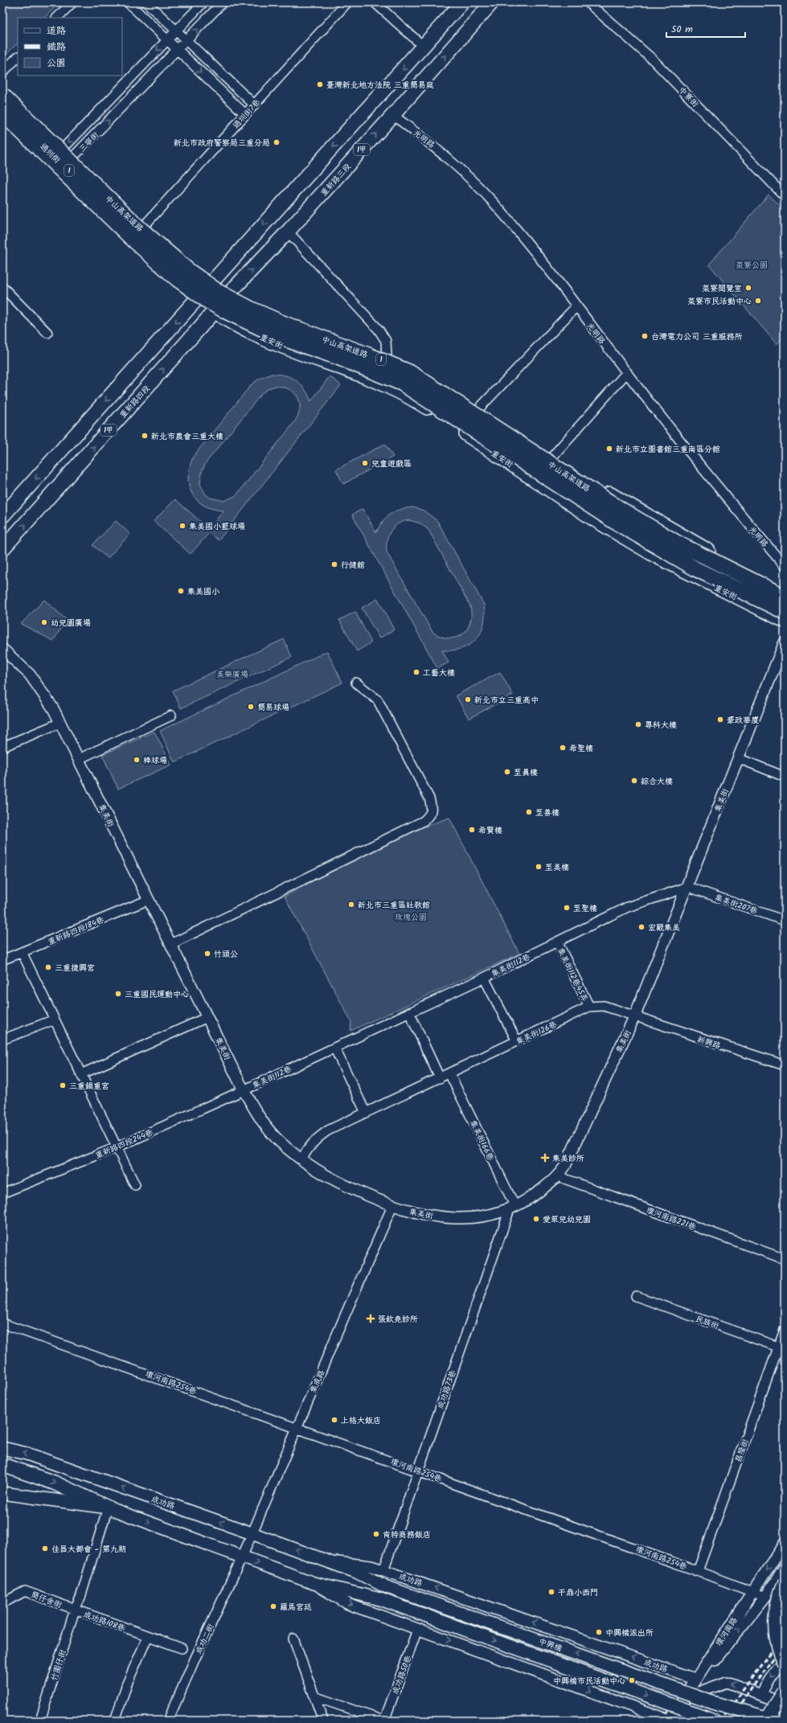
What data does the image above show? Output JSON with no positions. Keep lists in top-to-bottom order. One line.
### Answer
{"streets":{"highway":["1","中山高架道路"],"main road":["1甲","過圳街","重新路三段","重安街","重新路四段","成功路","中興橋"],"street":["中寮街","過圳街7巷","光明路","三寧街","集美街","集美街207巷","重新路四段184巷","集美街112巷","集美街112巷45弄","集美街126巷","新興路","集美街166巷","重新路四段244巷","環河南路221巷","民族街","集成路","環河南路254巷","成功路73巷","昌隆街","簡仔舍街","成功路108巷","環河南路","成功二街","竹圍仔街","成功路50巷"]},"crossings":[["光明路","重新路三段"],["三寧街","過圳街"],["1甲","過圳街"],["1甲","1"],["過圳街","1"],["過圳街","重新路三段"],["過圳街","重安街"],["過圳街","重新路四段"],["1","重新路三段"],["重新路三段","重安街"],["重新路三段","重新路四段"],["重安街","重新路四段"],["集美街","集美街207巷"],["集美街","重新路四段184巷"],["集美街","集美街112巷"],["集美街","集美街126巷"],["集美街","新興路"],["集美街","集美街166巷"],["集美街","重新路四段244巷"],["集美街","環河南路221巷"],["集美街","集成路"],["集美街","成功路73巷"],["集美街207巷","集美街112巷"],["集美街112巷","集美街112巷45弄"],["集美街112巷","重新路四段244巷"],["集美街112巷45弄","集美街126巷"],["集美街126巷","新興路"],["集美街126巷","集美街166巷"],["集美街166巷","成功路73巷"],["民族街","昌隆街"],["集成路","環河南路254巷"],["集成路","成功路"],["集成路","成功二街"],["環河南路254巷","成功路73巷"],["環河南路254巷","昌隆街"],["環河南路254巷","環河南路"],["成功路73巷","成功路"],["成功路","環河南路"],["成功路","中興橋"],["簡仔舍街","成功路108巷"],["簡仔舍街","竹圍仔街"],["成功路108巷","竹圍仔街"]],"parks":["菜寮公園","美樂廣場","玫瑰公園"],"places":{"other":["臺灣新北地方法院 三重簡易庭","新北市政府警察局三重分局","菜寮閱覽室","菜寮市民活動中心","台灣電力公司 三重服務所","新北市農會三重大樓","新北市立圖書館三重南區分館","兒童遊戲區","集美國小籃球場","行健館","集美國小","幼兒園廣場","工藝大樓","新北市立三重高中","簡易球場","豪政華廈","專科大樓","希聖樓","棒球場","至真樓","綜合大樓","至善樓","希賢樓","至美樓","新北市三重區社教館","至聖樓","宏觀集美","竹頭公","三重捷興宮","三重國民運動中心","三重鎮重宮","愛箂兒幼兒園","上格大飯店","肯特商務飯店","佳昌大都會 - 第九期","干鼎小西門","羅馬宮廷","中興橋派出所","中興橋市民活動中心"],"health":["集美診所","張欽堯診所"]},"legend":["道路","鐵路","公園"],"scale_bar":"50 m"}
